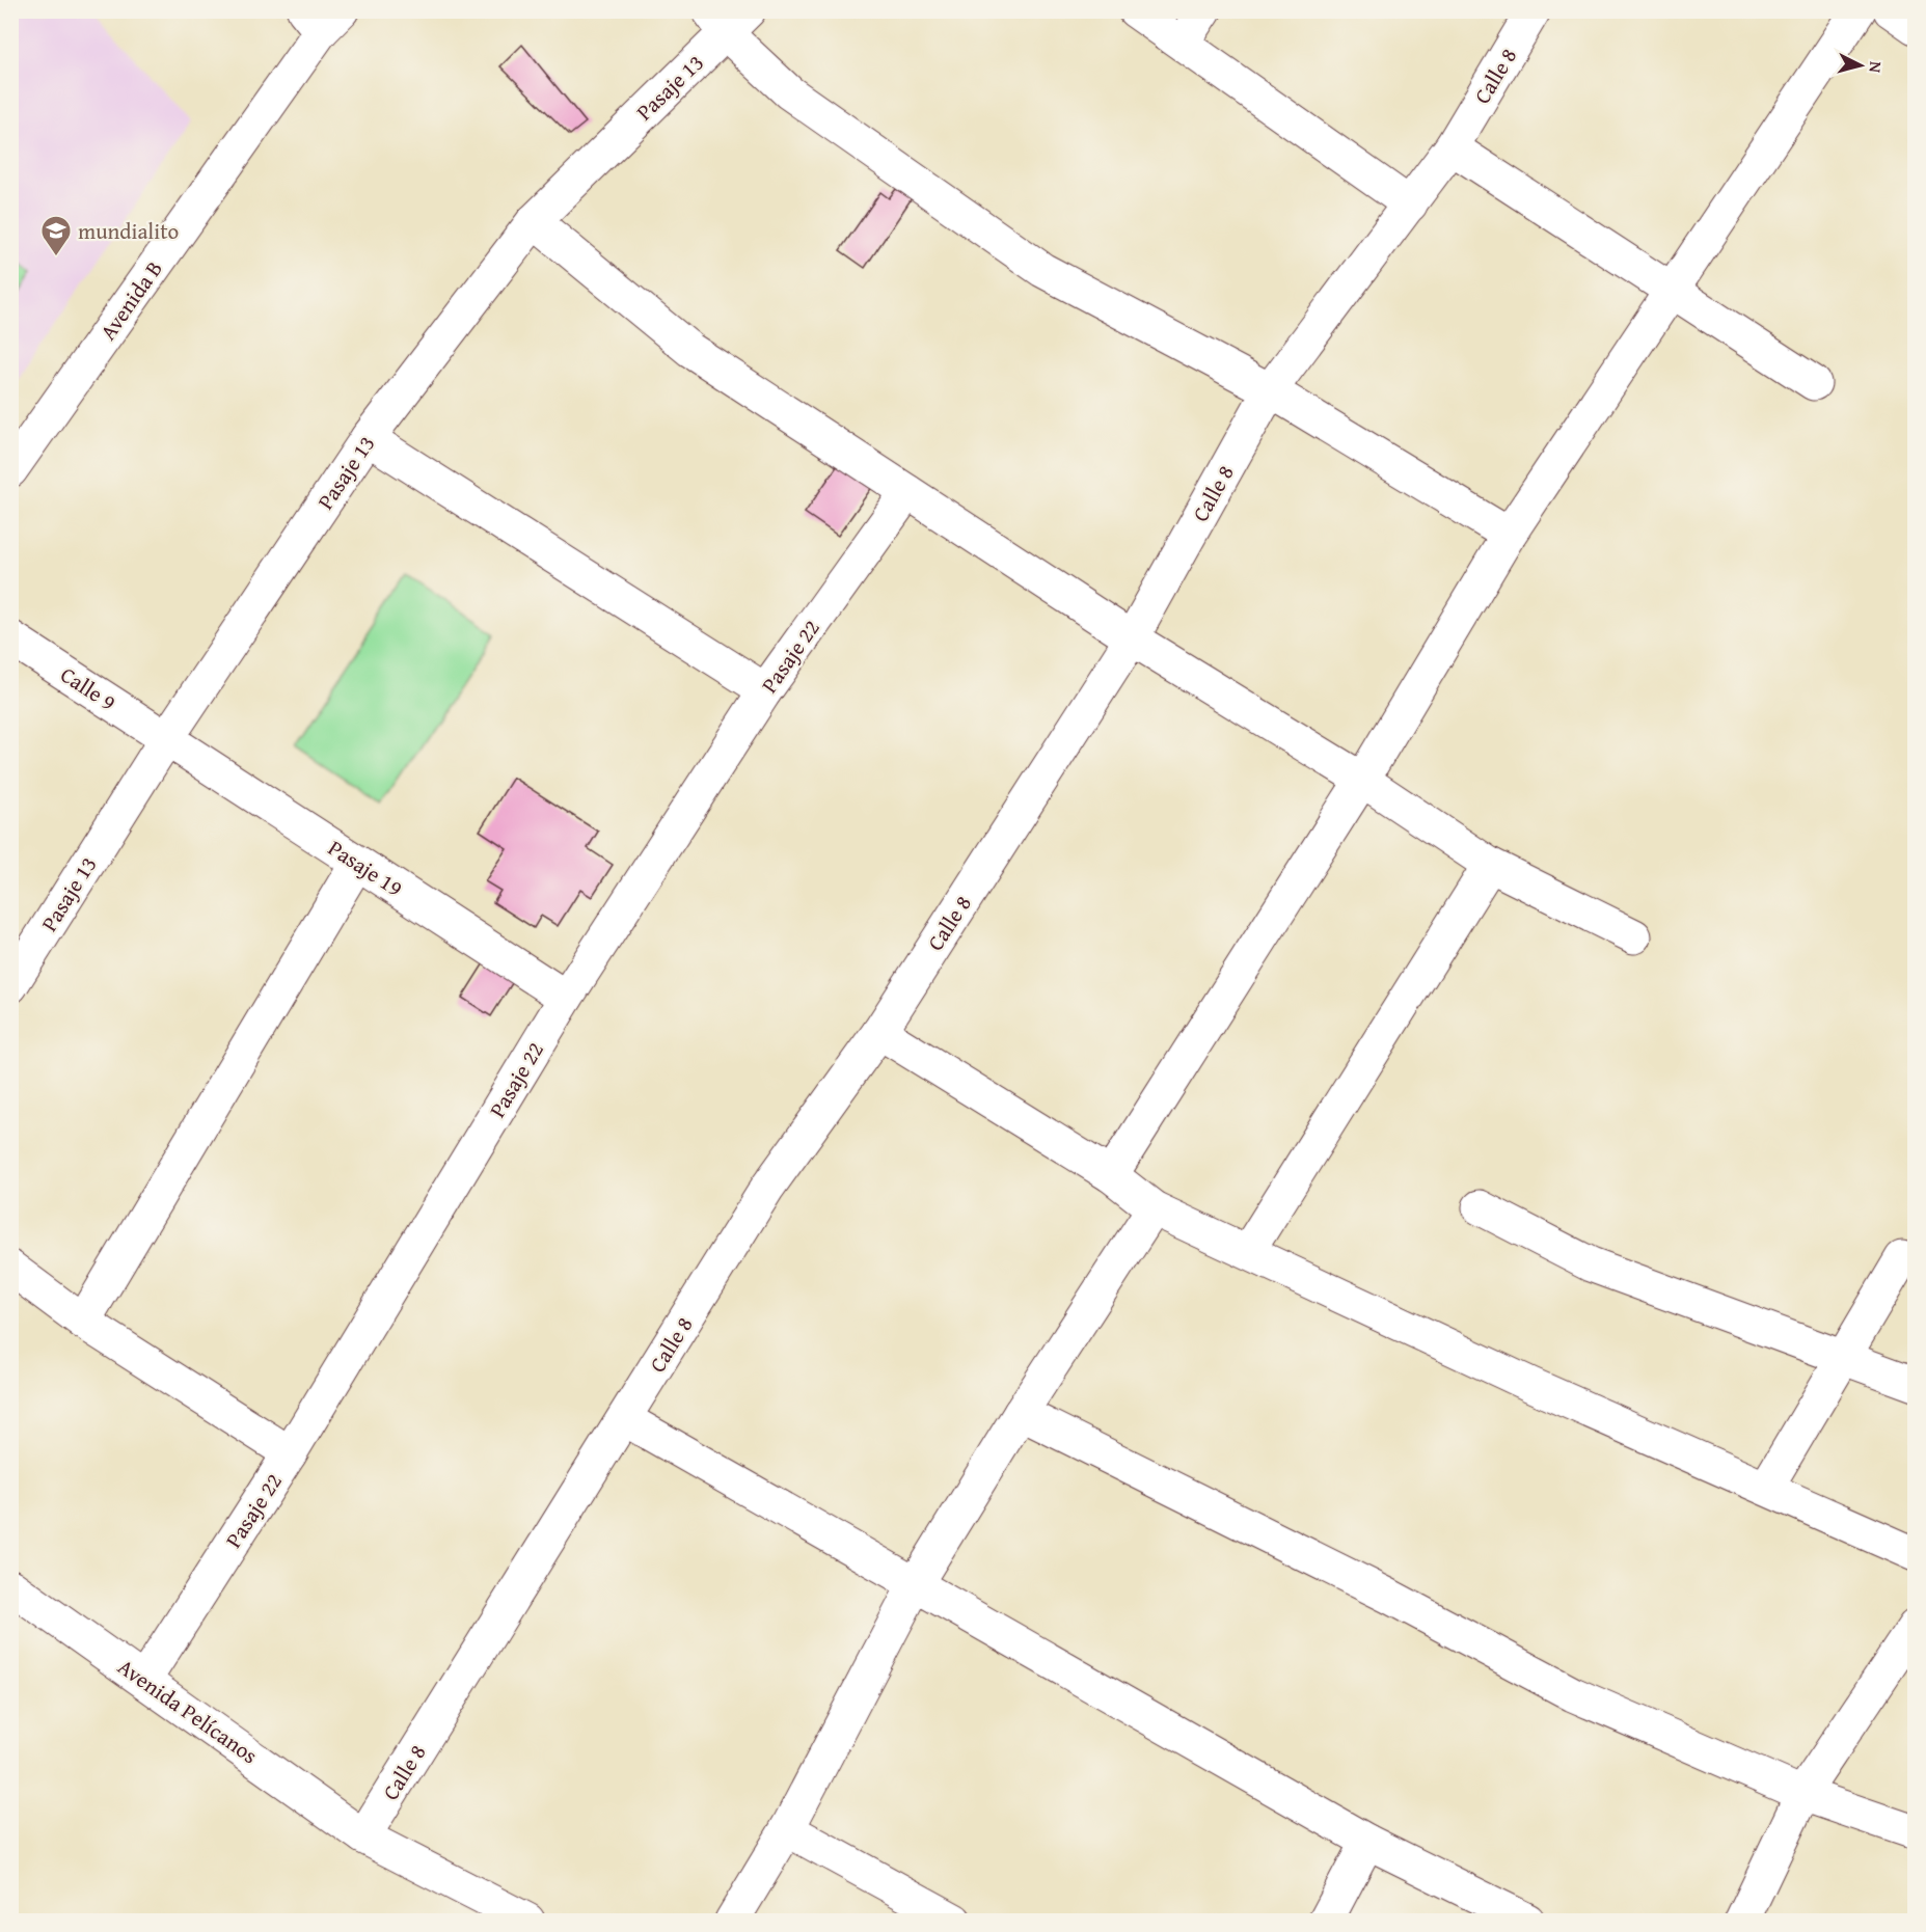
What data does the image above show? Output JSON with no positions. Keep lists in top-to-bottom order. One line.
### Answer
{"streets":{"street":["Calle 8","Pasaje 13","Avenida B","Pasaje 22","Calle 9","Pasaje 19","Avenida Pelícanos"]},"crossings":[["Calle 8","Avenida Pelícanos"],["Pasaje 13","Calle 9"],["Pasaje 13","Pasaje 19"],["Pasaje 22","Pasaje 19"],["Pasaje 22","Avenida Pelícanos"],["Calle 9","Pasaje 19"]],"places":{"school or university":["mundialito"]},"north":"right"}
